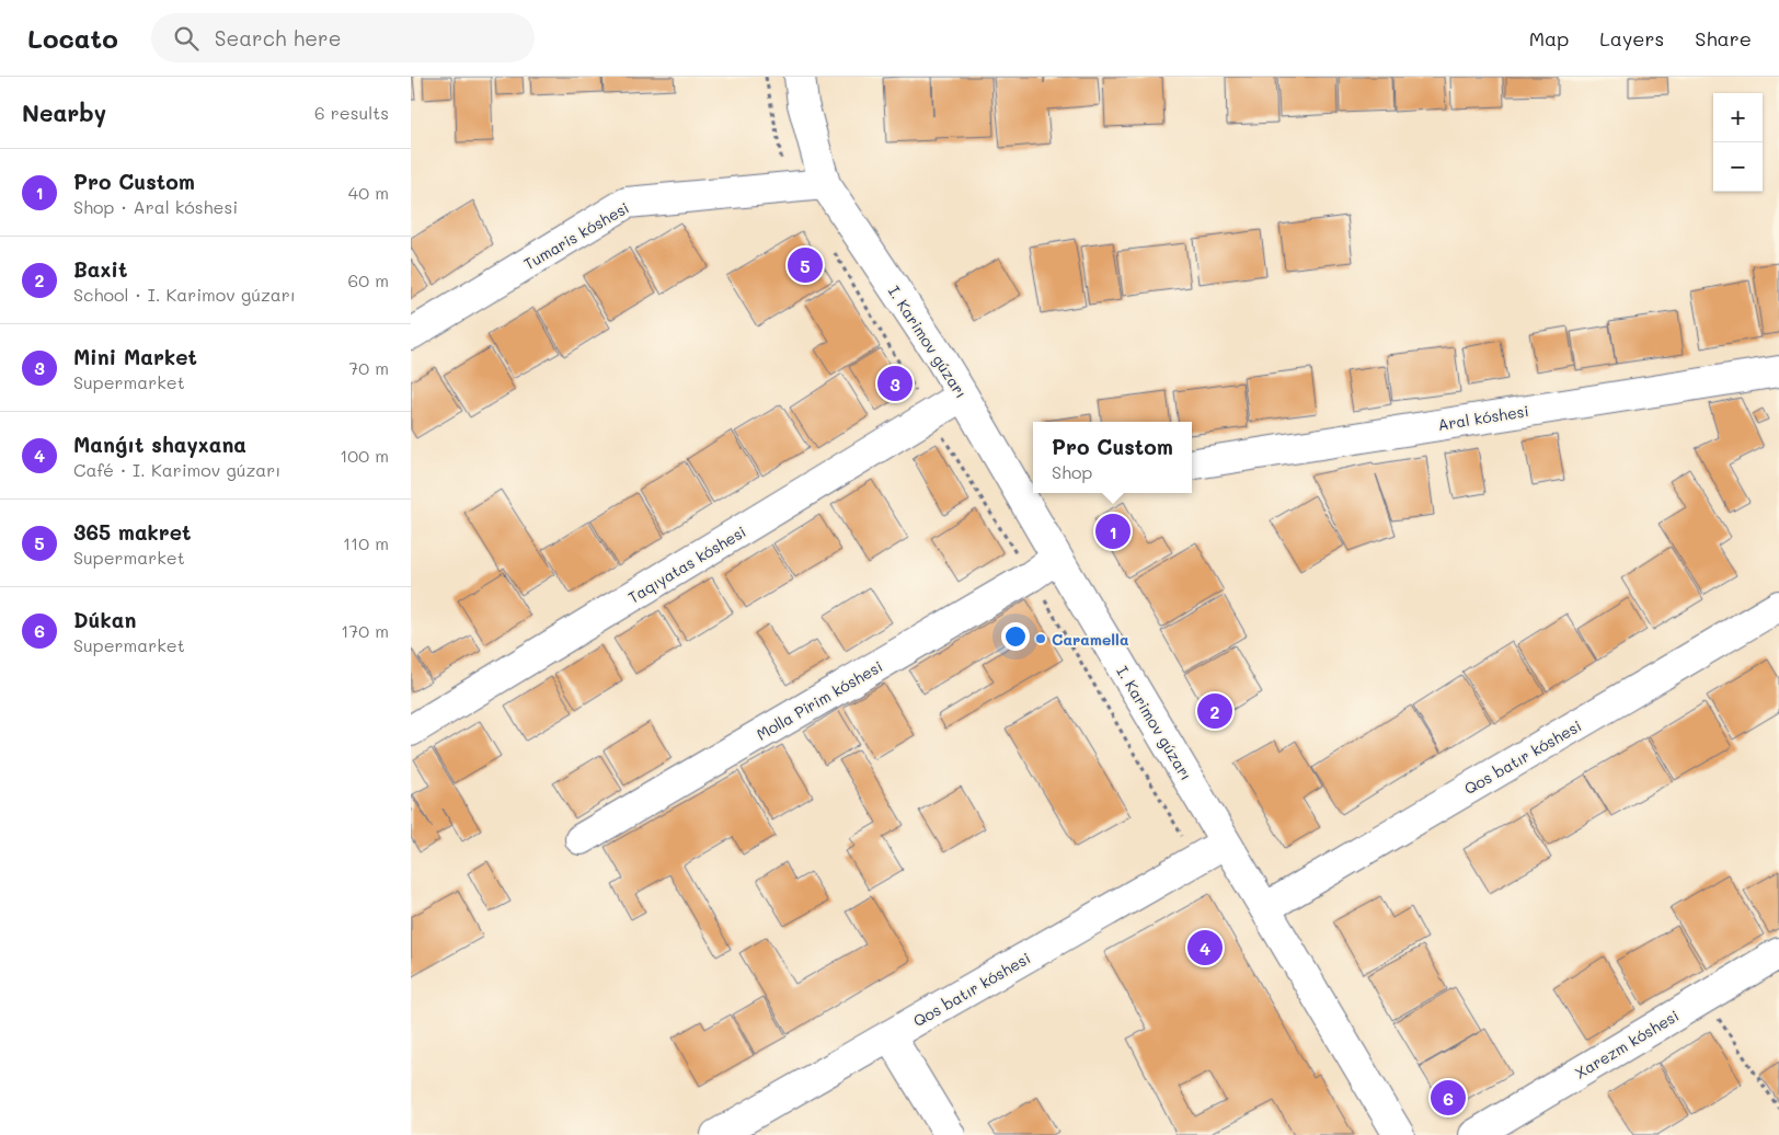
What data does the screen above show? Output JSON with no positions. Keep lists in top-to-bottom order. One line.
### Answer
{"streets":{"street":["Tumaris kóshesi","I. Karimov gúzarı","Aral kóshesi","Taqıyatas kóshesi","Molla Pirim kóshesi","Qos batır kóshesi","Xarezm kóshesi"]},"crossings":[["Tumaris kóshesi","I. Karimov gúzarı"],["I. Karimov gúzarı","Taqıyatas kóshesi"],["I. Karimov gúzarı","Molla Pirim kóshesi"],["I. Karimov gúzarı","Qos batır kóshesi"]],"places":["Caramella"],"page":{"header":"Locato","search":"Search here","nav":["Map","Layers","Share"],"heading":["Nearby","6 results"],"map_buttons":["+","−"],"list":[{"mark":"1","name":"Pro Custom","note":"Shop · Aral kóshesi","value":"40 m"},{"mark":"2","name":"Baxit","note":"School · I. Karimov gúzarı","value":"60 m"},{"mark":"3","name":"Mini Market","note":"Supermarket","value":"70 m"},{"mark":"4","name":"Manǵıt shayxana","note":"Café · I. Karimov gúzarı","value":"100 m"},{"mark":"5","name":"365 makret","note":"Supermarket","value":"110 m"},{"mark":"6","name":"Dúkan","note":"Supermarket","value":"170 m"}],"pins":["5","3","1","2","4","6"],"popup":["Pro Custom","Shop"]}}
